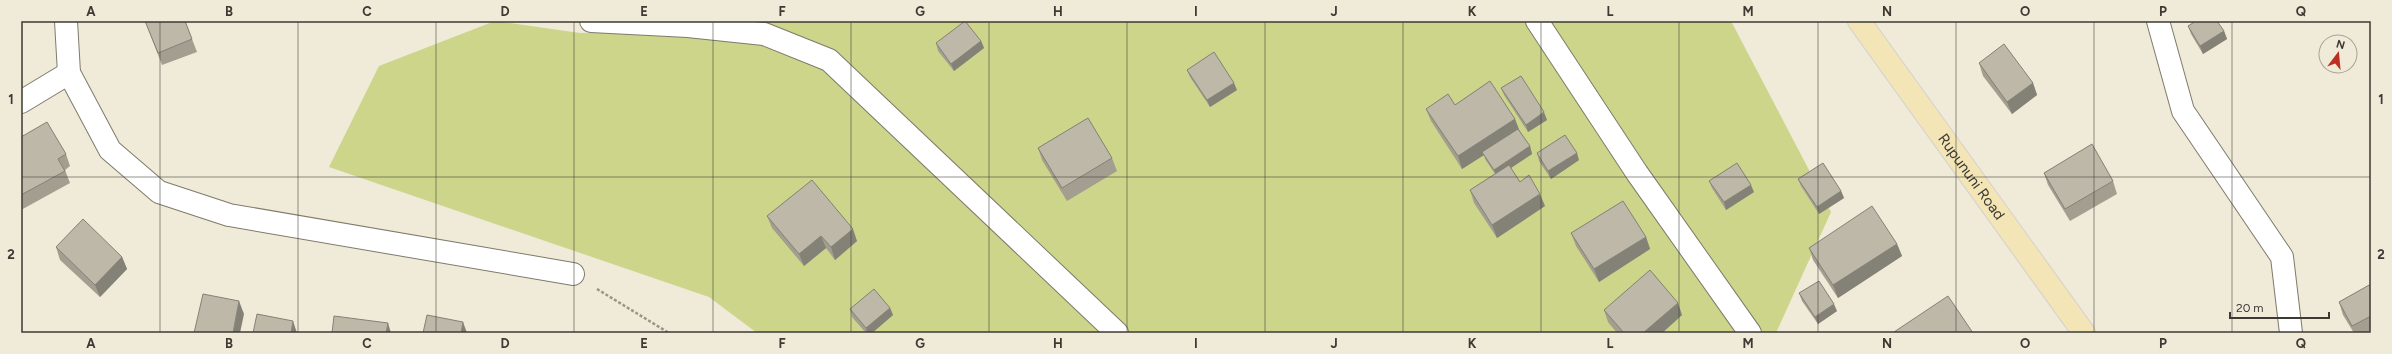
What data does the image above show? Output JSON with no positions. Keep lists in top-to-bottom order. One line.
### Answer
{"streets":{"main road":["Rupununi Road"]},"scale_bar":"20 m","north":"top","grid":{"columns":["A","B","C","D","E","F","G","H","I","J","K","L","M","N","O","P","Q"],"rows":["1","2"]}}
